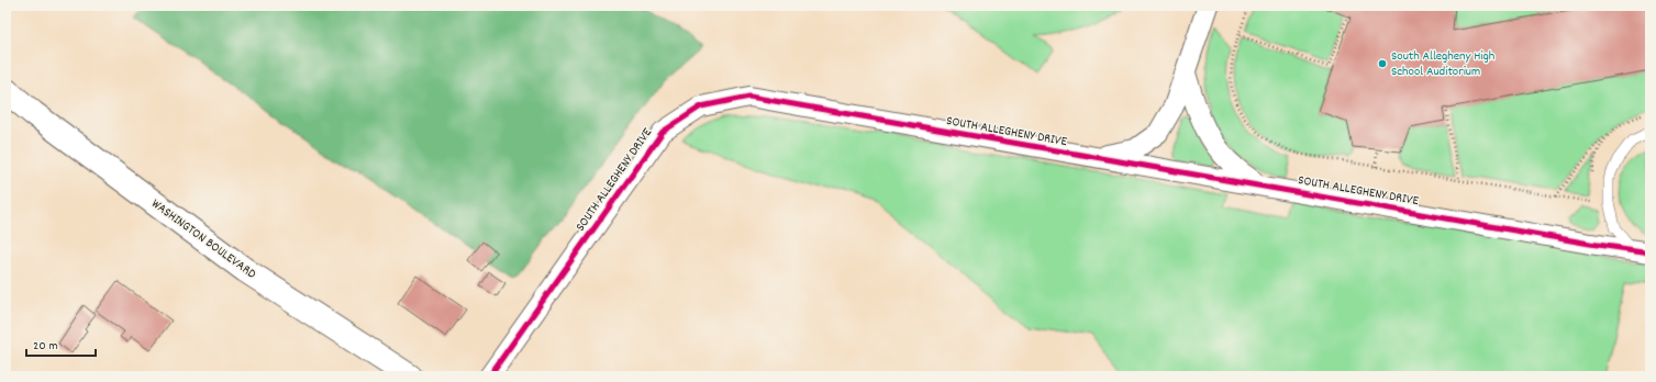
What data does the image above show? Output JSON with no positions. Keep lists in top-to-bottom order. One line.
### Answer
{"streets":{"street":["SOUTH ALLEGHENY DRIVE","WASHINGTON BOULEVARD"]},"places":["South Allegheny High School Auditorium"],"scale_bar":"20 m"}
